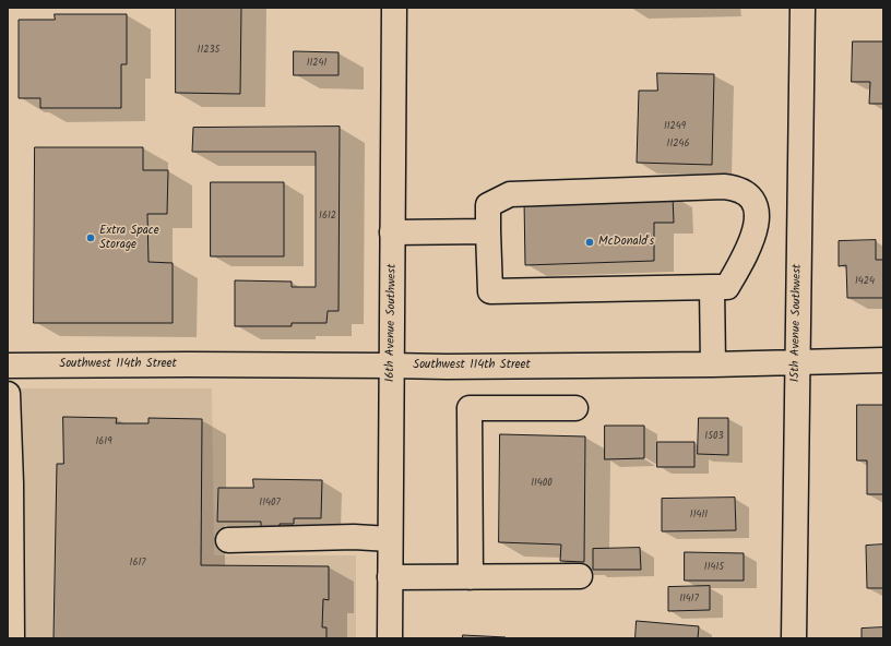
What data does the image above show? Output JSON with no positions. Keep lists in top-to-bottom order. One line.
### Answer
{"streets":{"street":["16th Avenue Southwest","15th Avenue Southwest","Southwest 114th Street"]},"crossings":[["16th Avenue Southwest","Southwest 114th Street"],["15th Avenue Southwest","Southwest 114th Street"]],"places":["Extra Space Storage","McDonald's"],"house_numbers":["11235","11241","11249","11246","1612","1424","1503","1619","11400","11407","11411","1617","11415","11417"]}
